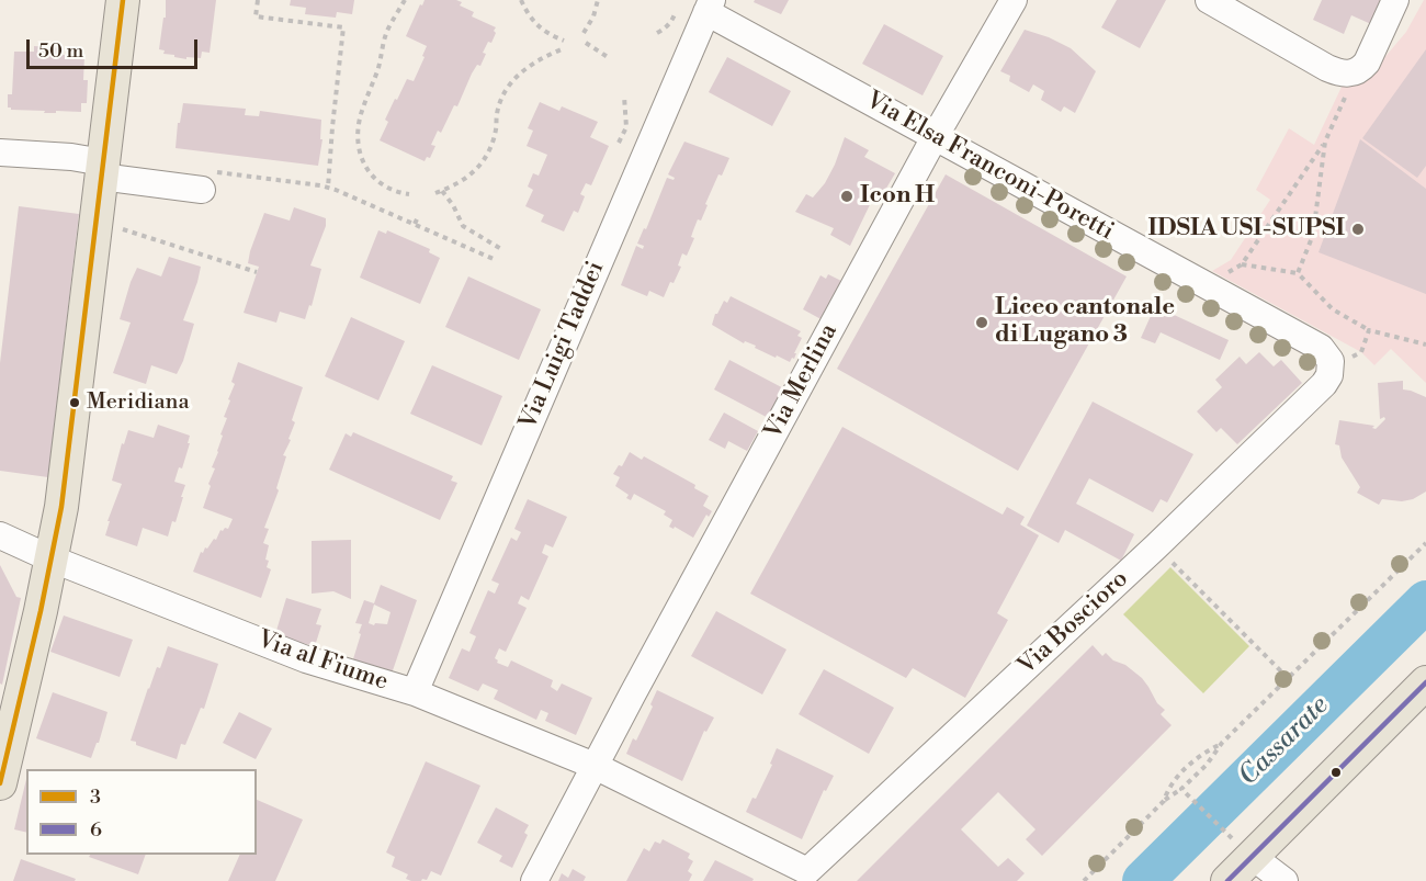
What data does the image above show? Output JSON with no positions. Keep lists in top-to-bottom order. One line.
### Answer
{"streets":{"street":["Via Elsa Franconi-Poretti","Via Luigi Taddei","Via Merlina","Via Boscioro","Via al Fiume"]},"crossings":[["Via Elsa Franconi-Poretti","Via Luigi Taddei"],["Via Elsa Franconi-Poretti","Via Merlina"],["Via Elsa Franconi-Poretti","Via Boscioro"],["Via Luigi Taddei","Via al Fiume"],["Via Merlina","Via al Fiume"],["Via Boscioro","Via al Fiume"]],"water":["Cassarate"],"places":["Icon H","IDSIA USI-SUPSI","Liceo cantonale di Lugano 3","Meridiana"],"lines":["transit line 3","transit line 6"],"legend":["3","6"],"scale_bar":"50 m"}
